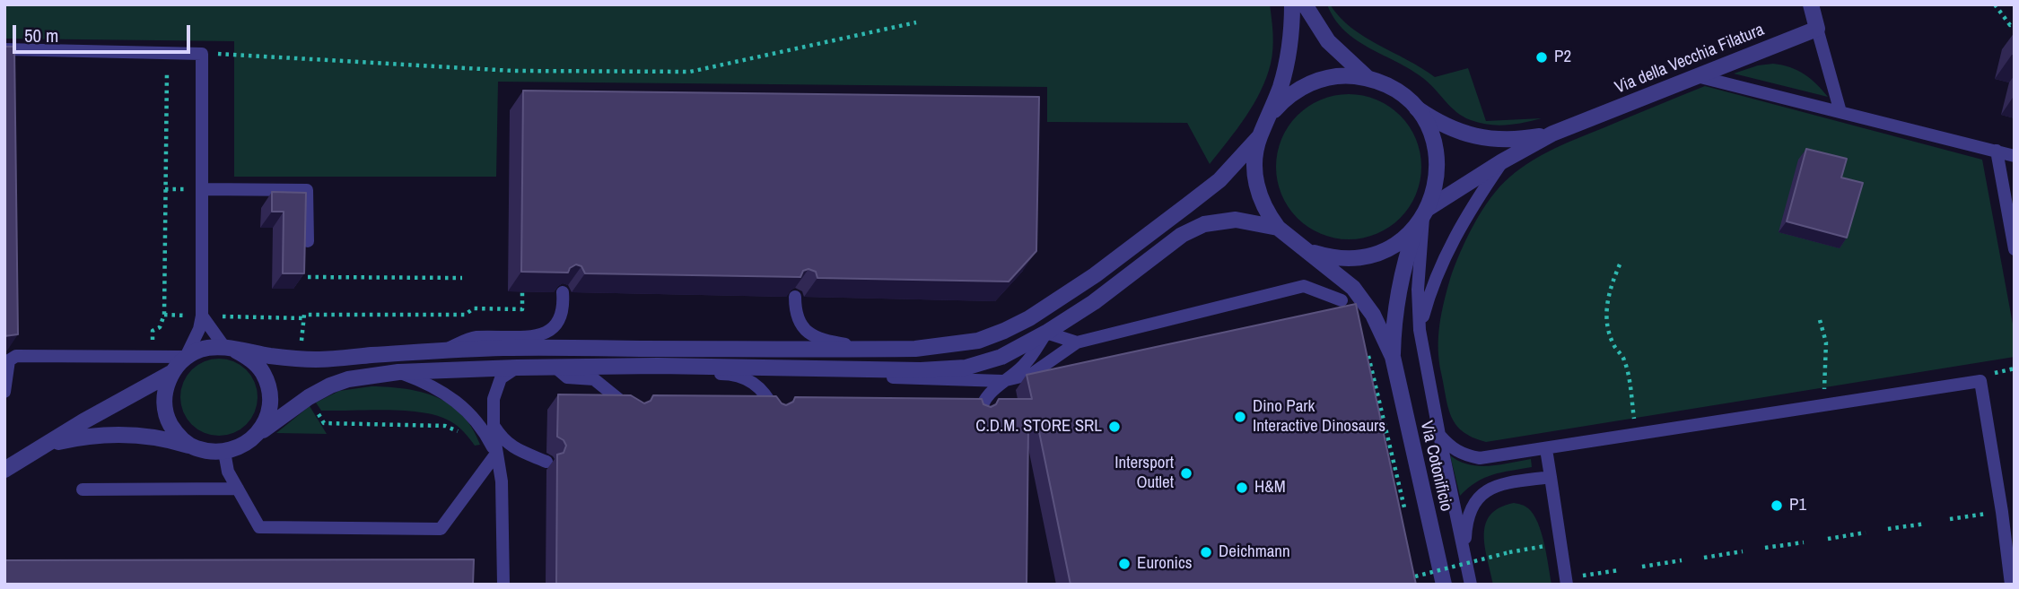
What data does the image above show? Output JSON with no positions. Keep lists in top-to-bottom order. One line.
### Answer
{"streets":{"street":["Via della Vecchia Filatura","Via Cotonificio"]},"crossings":[["Via della Vecchia Filatura","Via Cotonificio"]],"places":["P2","Dino Park Interactive Dinosaurs","C.D.M. STORE SRL","Intersport Outlet","H&M","P1","Deichmann","Euronics"],"scale_bar":"50 m"}
